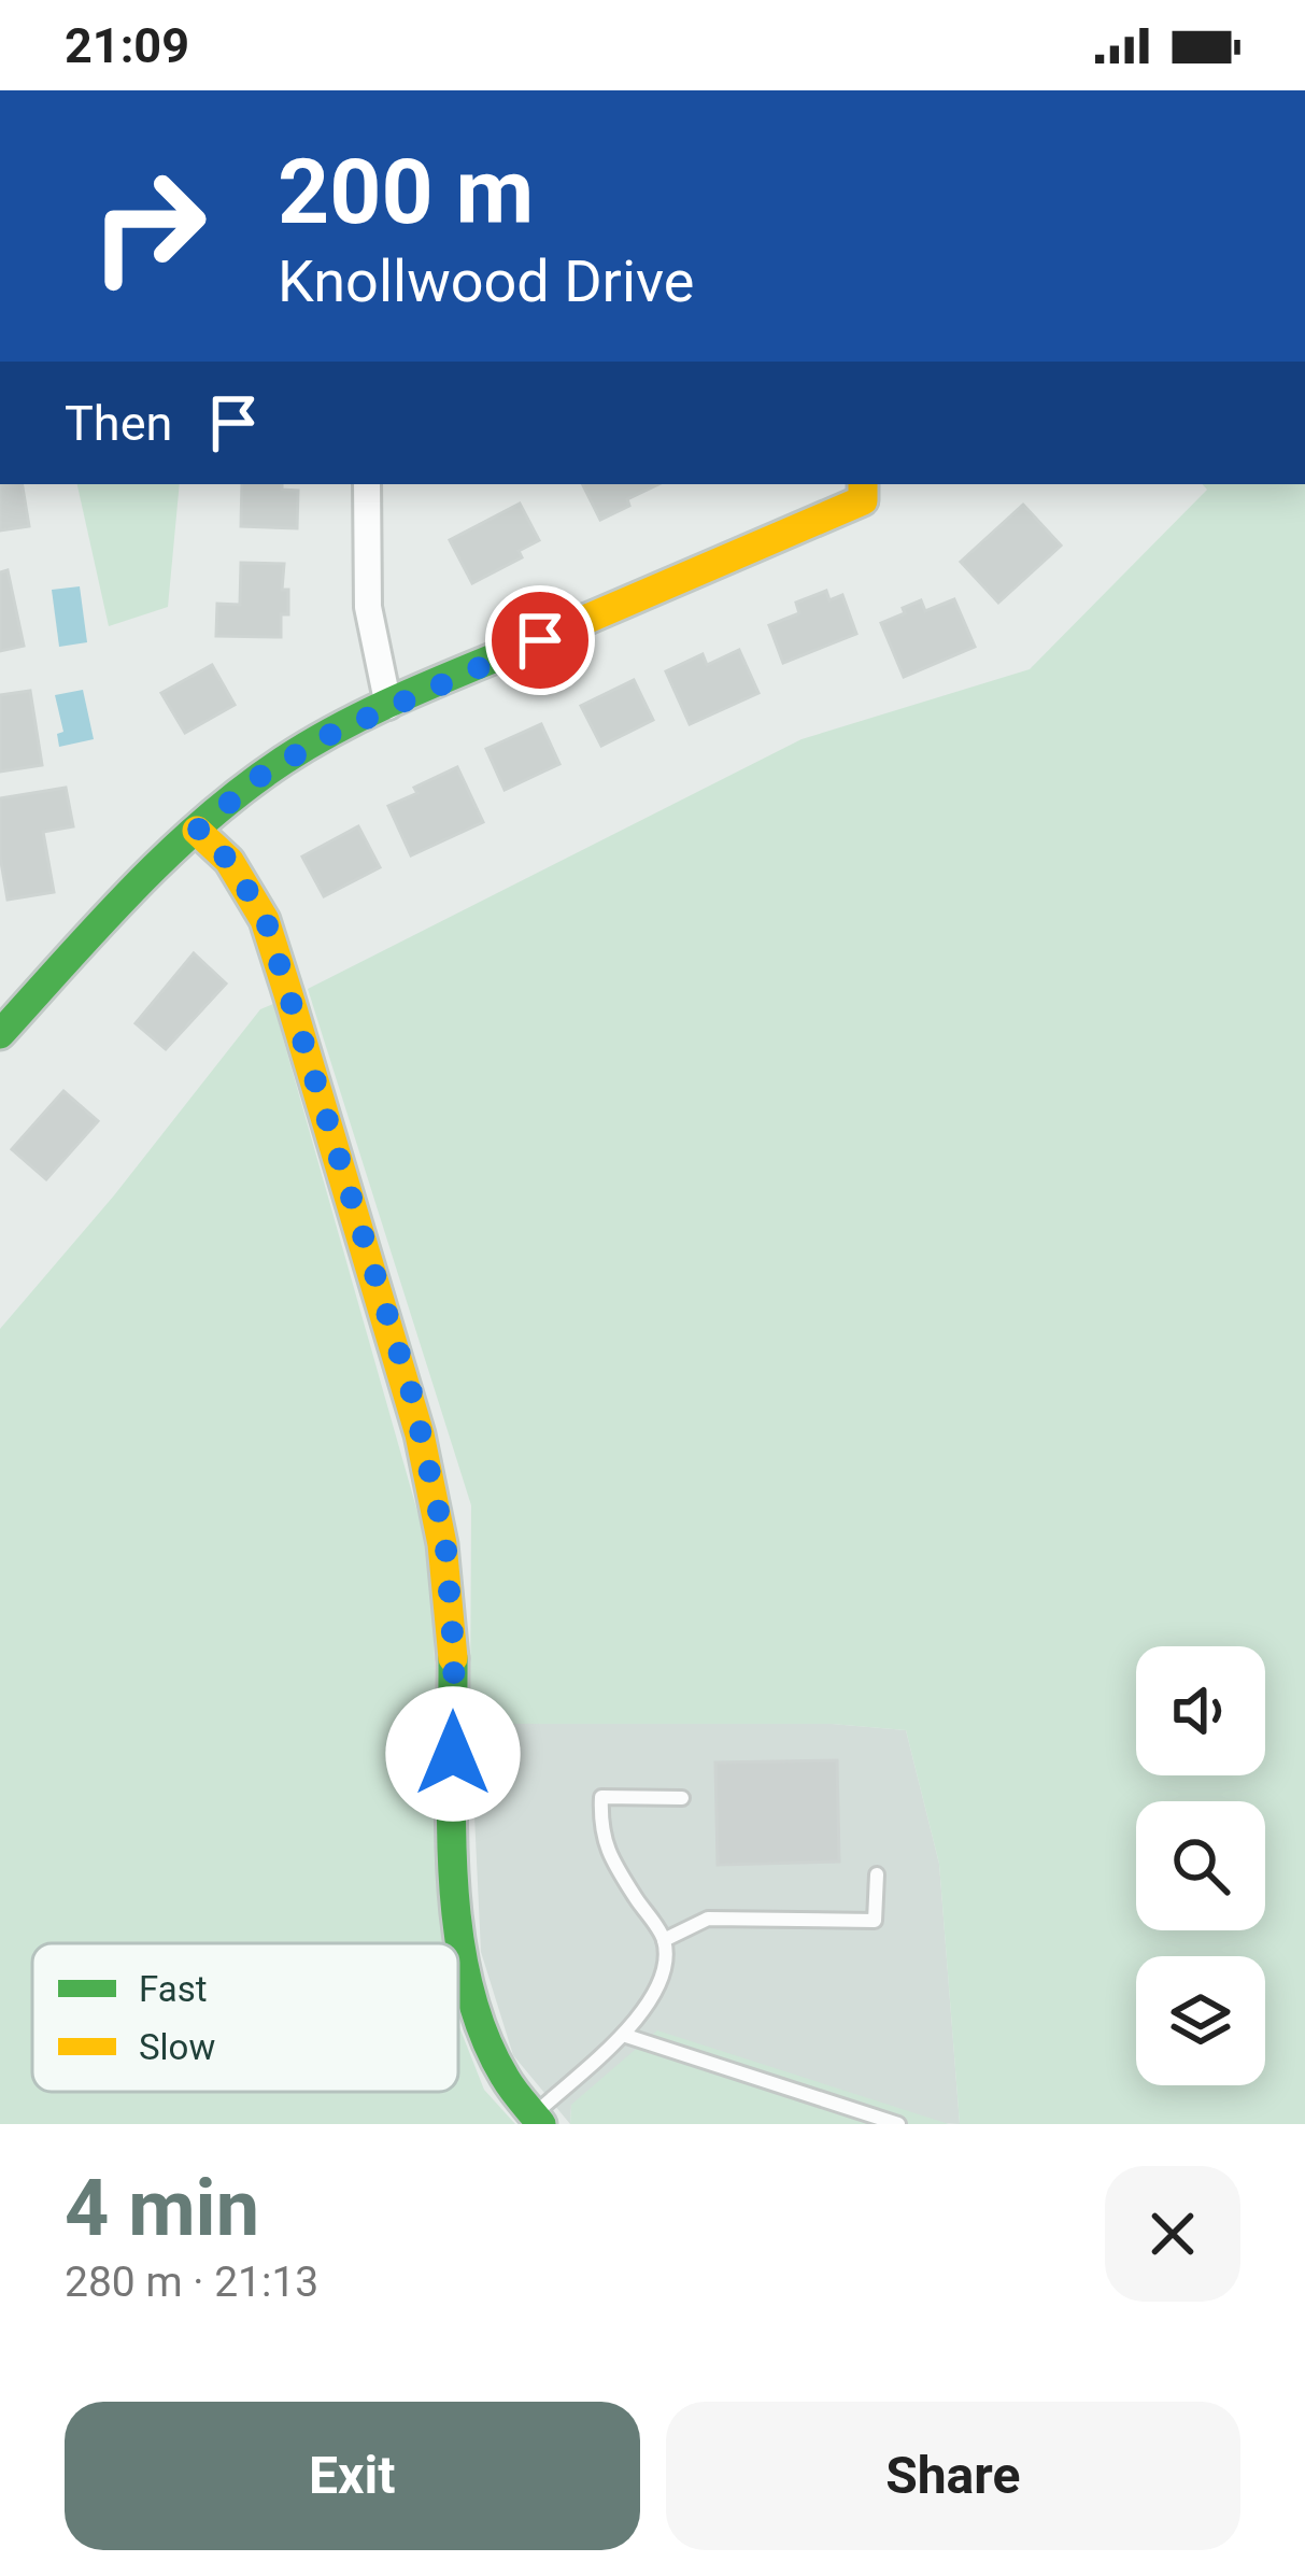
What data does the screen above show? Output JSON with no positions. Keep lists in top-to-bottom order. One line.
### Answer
{"legend":["Fast","Slow"],"page":{"status":"21:09","turn":["200 m","Knollwood Drive"],"then":"Then","heading":["4 min","280 m · 21:13"],"buttons":["Exit","Share"]}}
